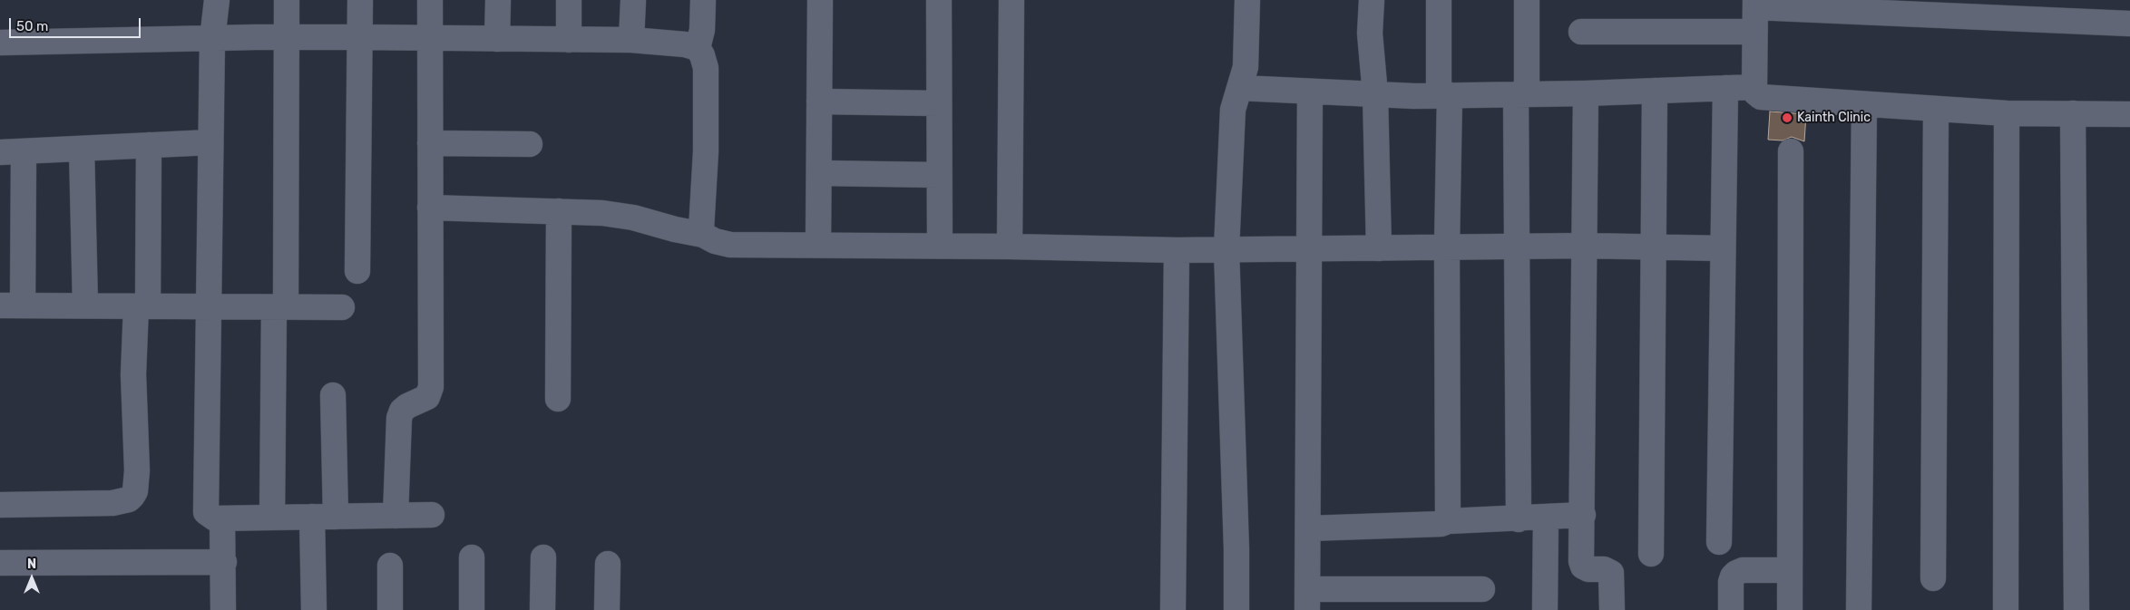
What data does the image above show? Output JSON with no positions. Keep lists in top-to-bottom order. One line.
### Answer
{"places":["Kainth Clinic"],"scale_bar":"50 m","north":"top"}
